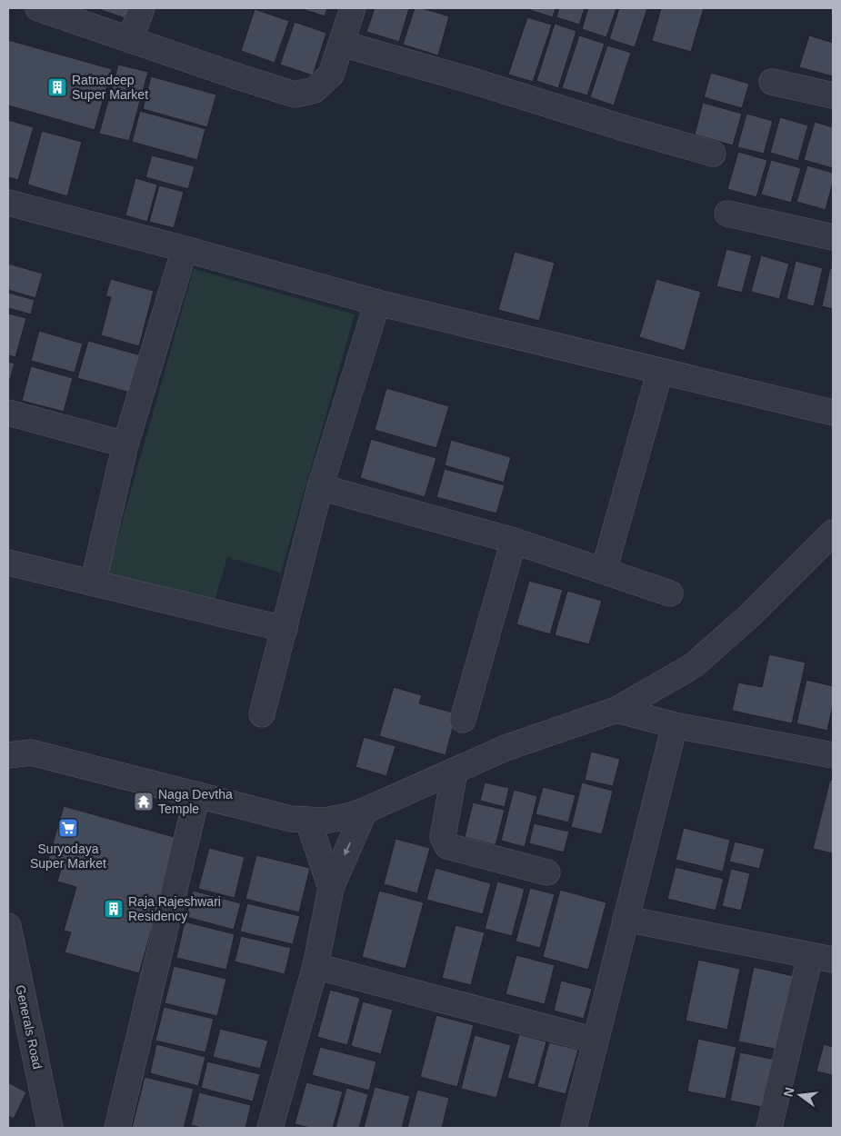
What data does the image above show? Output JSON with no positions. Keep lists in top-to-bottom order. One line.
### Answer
{"streets":{"street":["Generals Road"]},"places":{"building":["Ratnadeep Super Market","Raja Rajeshwari Residency"],"temple":["Naga Devtha Temple"],"supermarket":["Suryodaya Super Market"]},"north":"left"}
